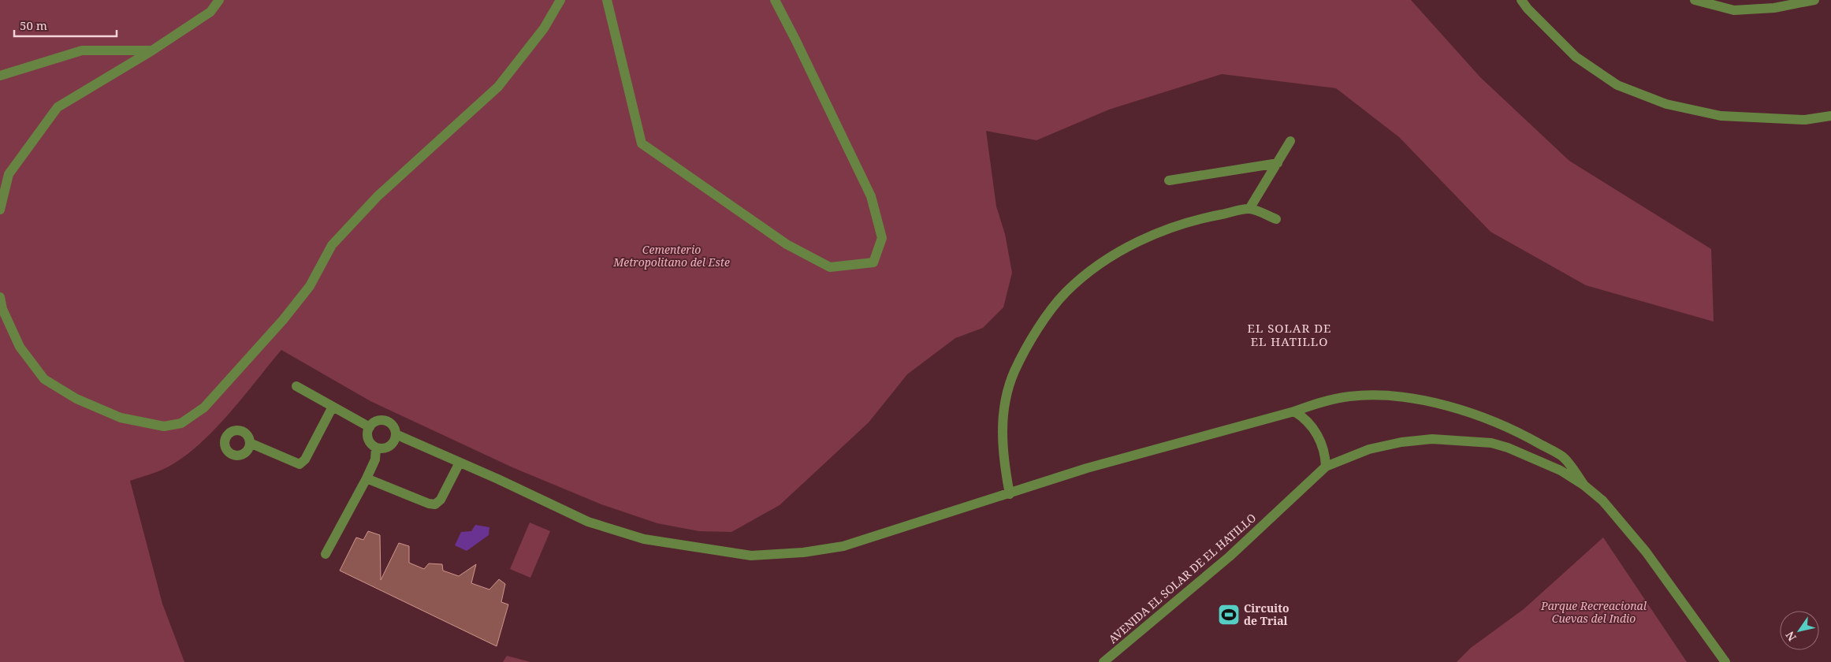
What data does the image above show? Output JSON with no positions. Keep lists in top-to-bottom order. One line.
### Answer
{"streets":{"street":["AVENIDA EL SOLAR DE EL HATILLO"]},"districts":["EL SOLAR DE EL HATILLO"],"parks":["Cementerio Metropolitano del Este","Parque Recreacional Cuevas del Indio"],"places":{"sports":["Circuito de Trial"]},"scale_bar":"50 m","north":"bottom left"}
